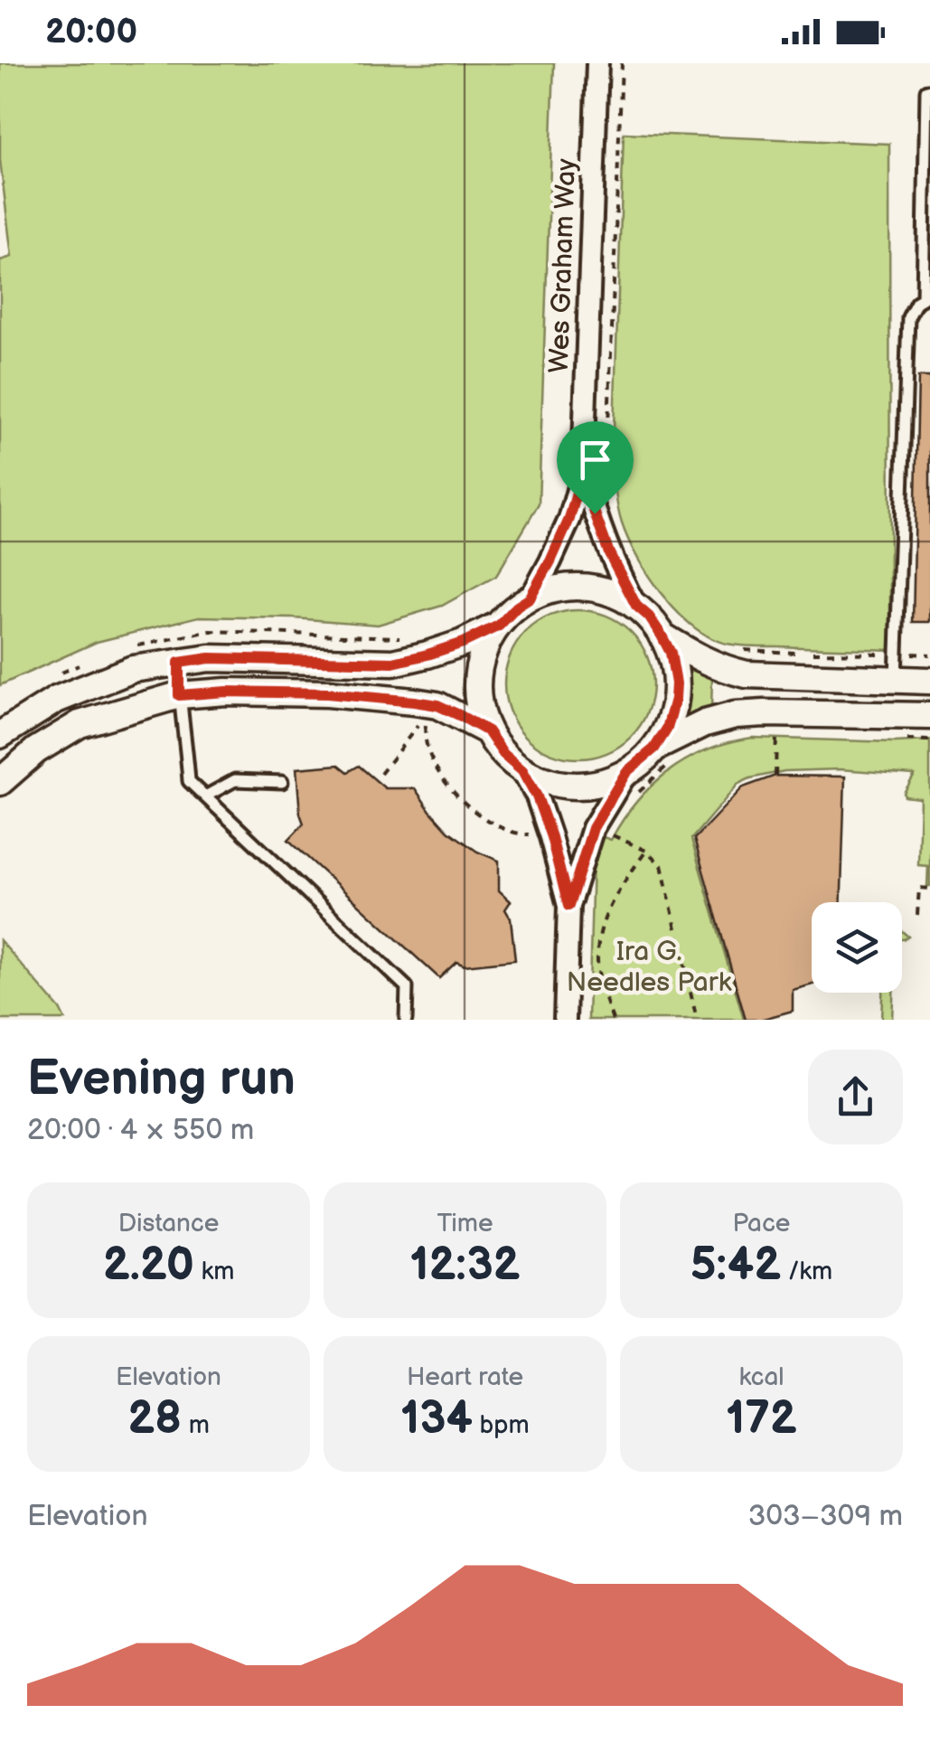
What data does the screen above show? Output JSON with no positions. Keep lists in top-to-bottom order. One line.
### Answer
{"streets":{"street":["Wes Graham Way"]},"parks":["Ira G. Needles Park"],"page":{"status":"20:00","heading":["Evening run","20:00 · 4 × 550 m"],"stats":[["Distance","2.20 km"],["Time","12:32"],["Pace","5:42 /km"],["Elevation","28 m"],["Heart rate","134 bpm"],["kcal","172"]],"chart":["Elevation","303–309 m"]}}
